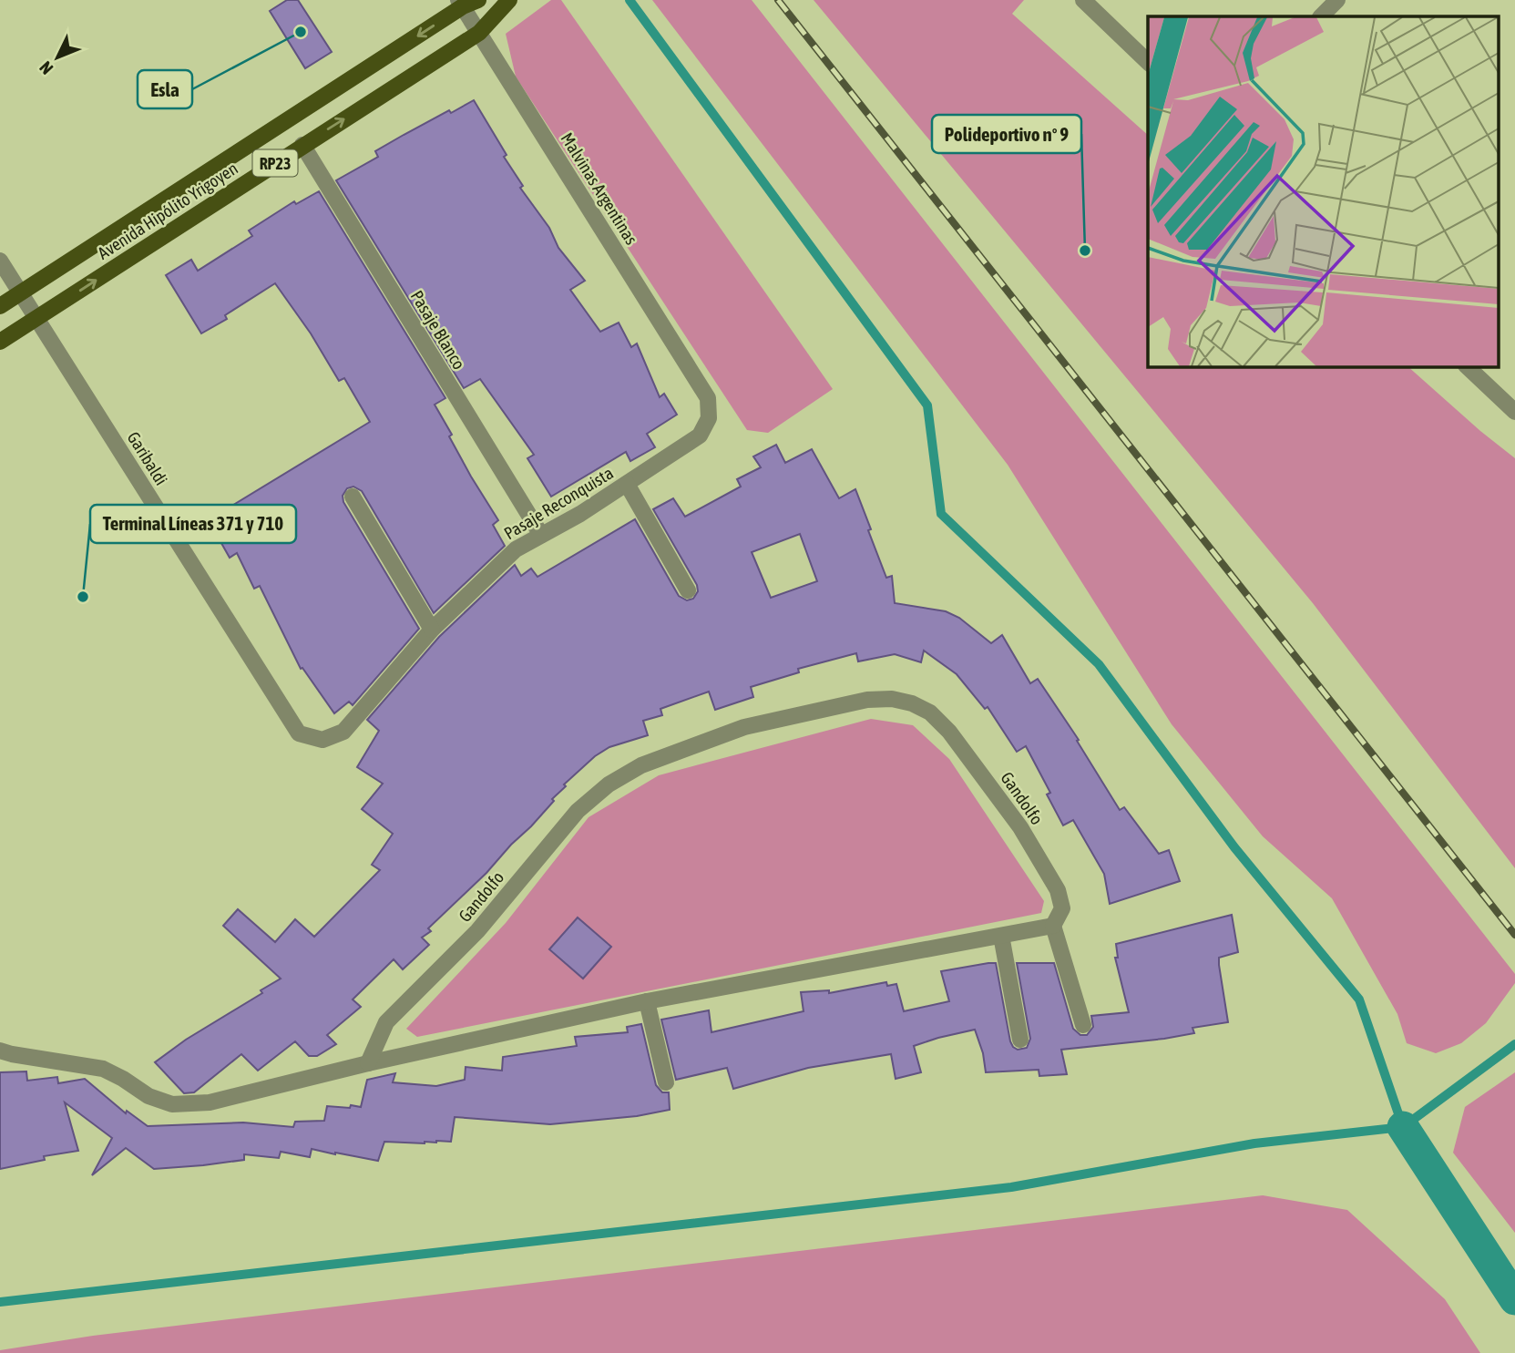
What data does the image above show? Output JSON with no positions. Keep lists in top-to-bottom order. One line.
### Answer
{"streets":{"main road":["RP23","Avenida Hipólito Yrigoyen"],"street":["Malvinas Argentinas","Pasaje Blanco","Garibaldi","Pasaje Reconquista","Gandolfo"]},"crossings":[["Malvinas Argentinas","Avenida Hipólito Yrigoyen"],["Malvinas Argentinas","Pasaje Reconquista"],["Avenida Hipólito Yrigoyen","Pasaje Blanco"],["Avenida Hipólito Yrigoyen","Garibaldi"],["Pasaje Blanco","Pasaje Reconquista"],["Garibaldi","Pasaje Reconquista"]],"places":["Esla","Polideportivo n° 9","Terminal Líneas 371 y 710"],"north":"bottom left"}
